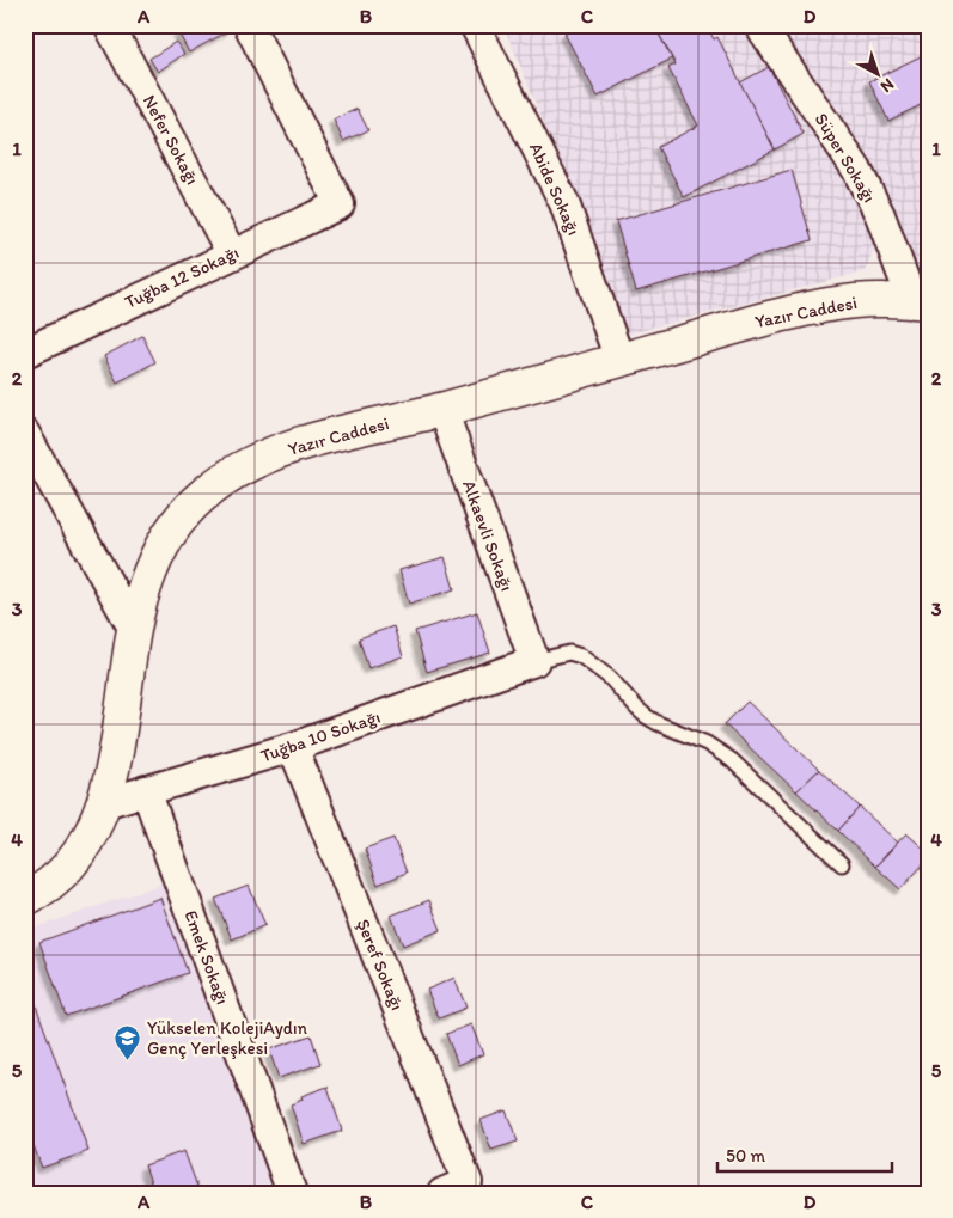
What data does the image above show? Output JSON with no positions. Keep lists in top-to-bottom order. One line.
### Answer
{"streets":{"street":["Nefer Sokağı","Süper Sokağı","Abide Sokağı","Tuğba 12 Sokağı","Yazır Caddesi","Alkaevli Sokağı","Tuğba 10 Sokağı","Emek Sokağı","Şeref Sokağı"]},"crossings":[["Nefer Sokağı","Tuğba 12 Sokağı"],["Süper Sokağı","Yazır Caddesi"],["Abide Sokağı","Yazır Caddesi"],["Yazır Caddesi","Alkaevli Sokağı"],["Yazır Caddesi","Tuğba 10 Sokağı"],["Alkaevli Sokağı","Tuğba 10 Sokağı"],["Tuğba 10 Sokağı","Emek Sokağı"],["Tuğba 10 Sokağı","Şeref Sokağı"]],"places":{"school or university":["Yükselen KolejiAydın Genç Yerleşkesi"]},"scale_bar":"50 m","north":"bottom right","grid":{"columns":["A","B","C","D"],"rows":["1","2","3","4","5"]}}
